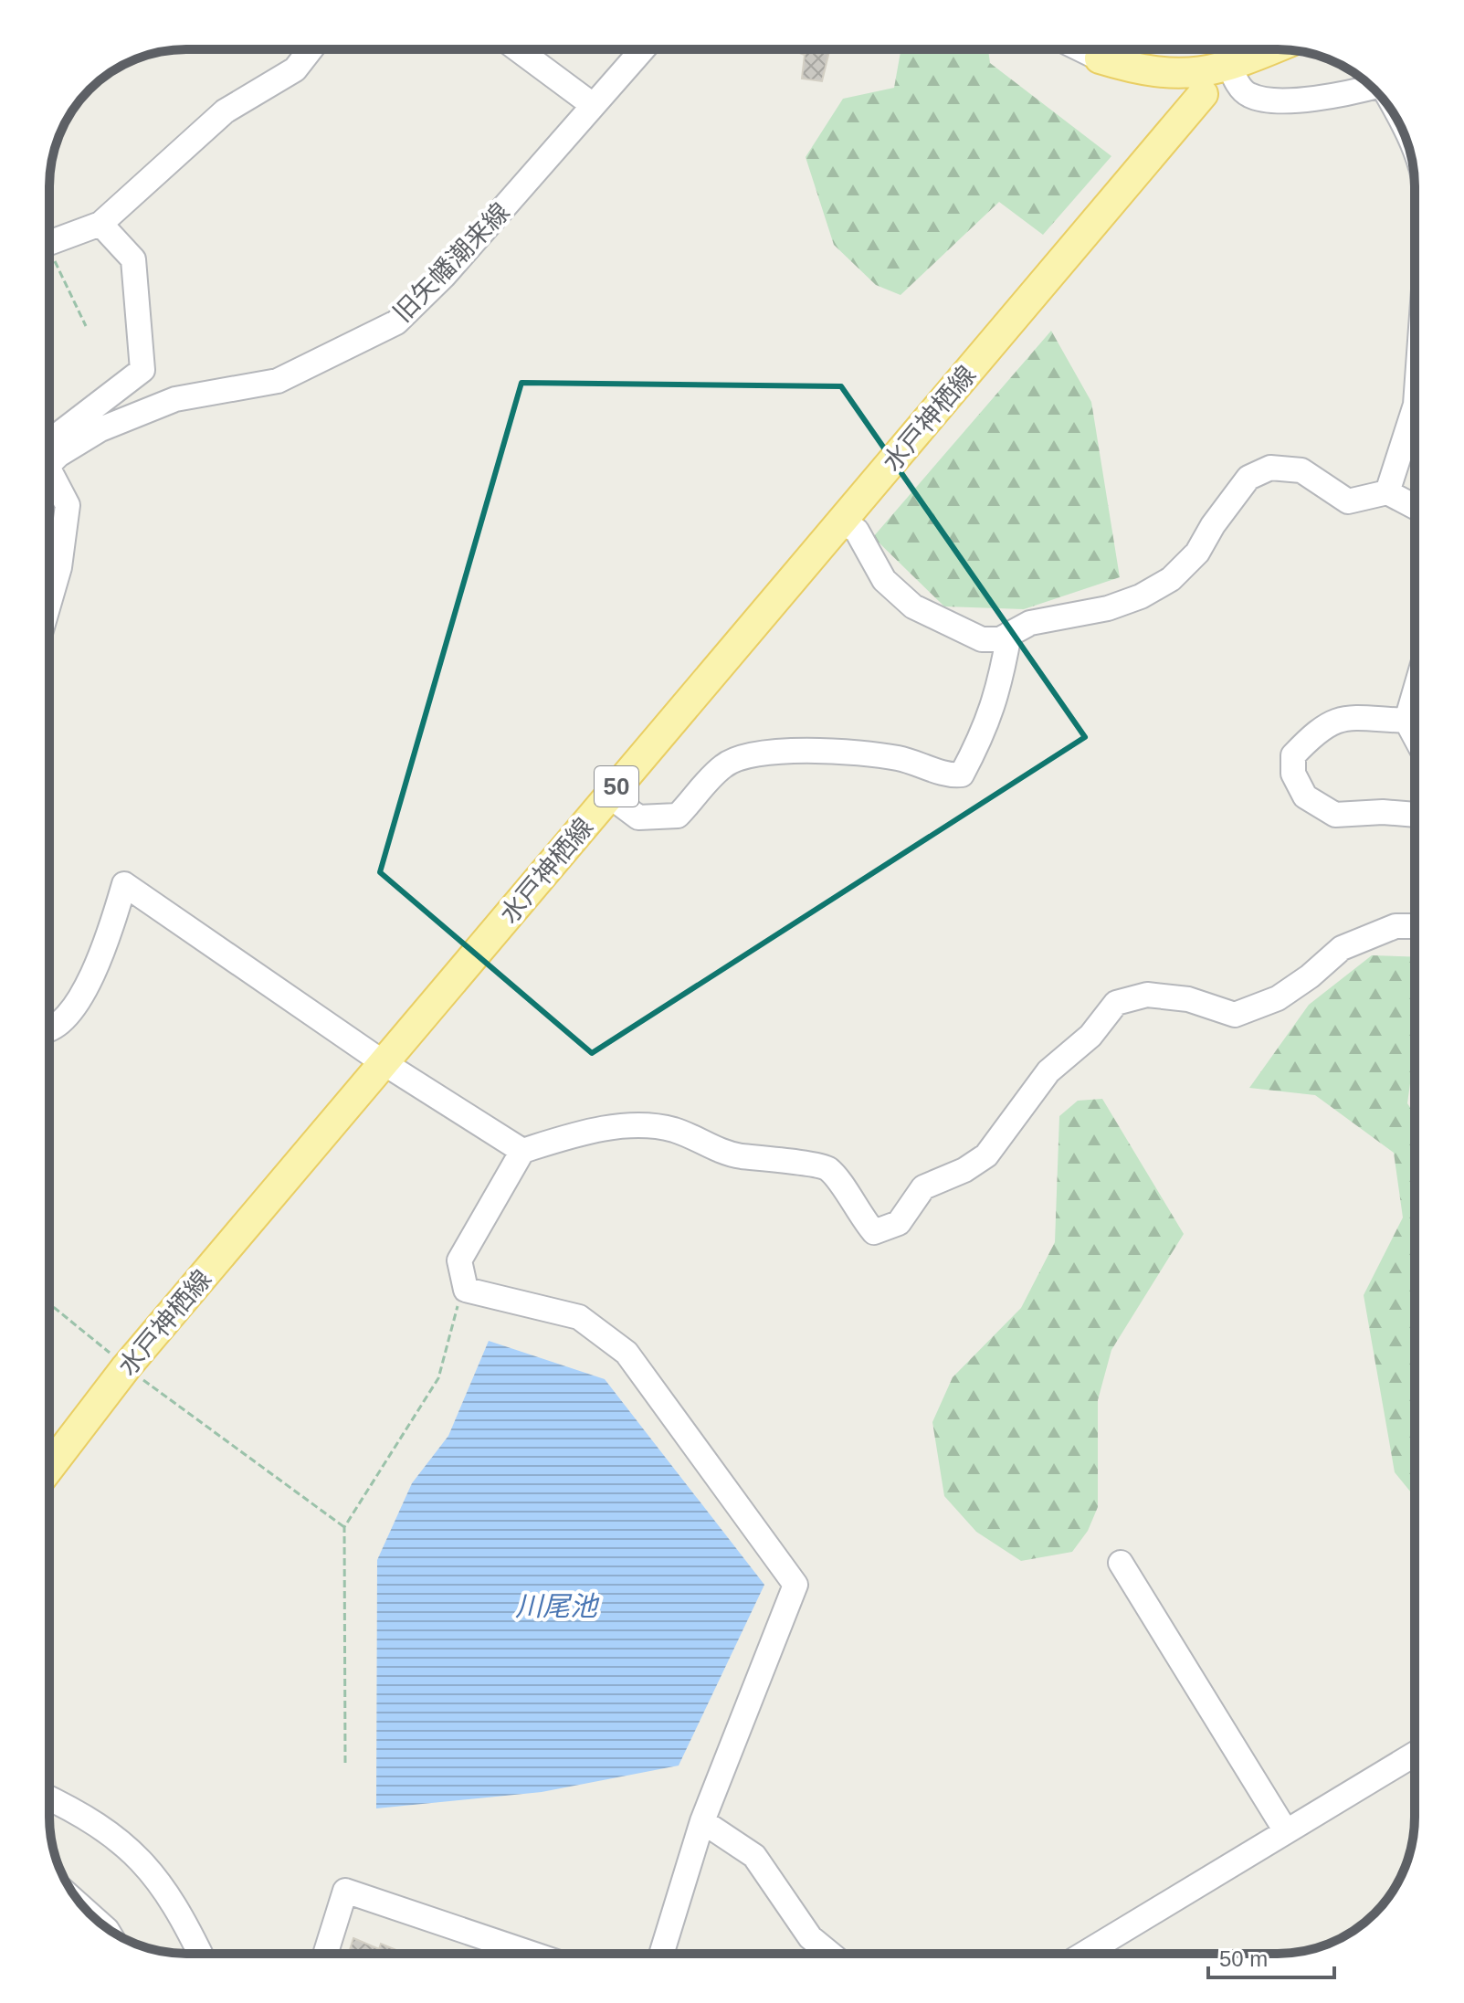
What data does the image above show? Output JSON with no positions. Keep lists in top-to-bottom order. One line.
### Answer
{"streets":{"main road":["水戸神栖線","50"],"street":["旧矢幡潮来線"]},"water":["川尾池"],"scale_bar":"50 m"}
